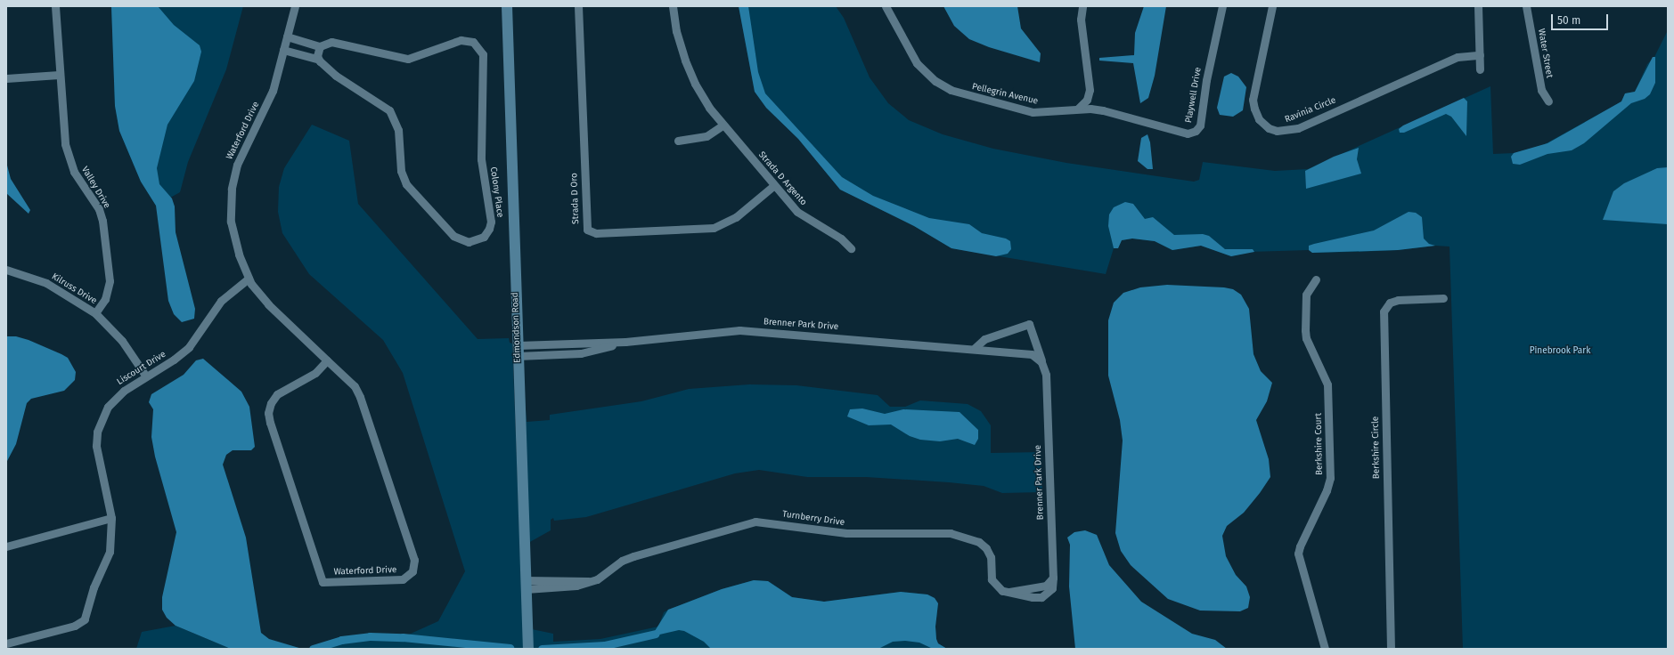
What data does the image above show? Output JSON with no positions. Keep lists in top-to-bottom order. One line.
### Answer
{"streets":{"street":["Water Street","Pellegrin Avenue","Playwell Drive","Ravinia Circle","Waterford Drive","Strada D Argento","Valley Drive","Colony Place","Strada D Oro","Kilruss Drive","Brenner Park Drive","Edmondson Road","Liscourt Drive","Berkshire Court","Berkshire Circle","Turnberry Drive"]},"crossings":[["Pellegrin Avenue","Playwell Drive"],["Waterford Drive","Colony Place"],["Waterford Drive","Liscourt Drive"],["Strada D Argento","Strada D Oro"],["Valley Drive","Kilruss Drive"],["Kilruss Drive","Liscourt Drive"],["Brenner Park Drive","Edmondson Road"],["Brenner Park Drive","Turnberry Drive"],["Edmondson Road","Turnberry Drive"]],"parks":["Pinebrook Park"],"scale_bar":"50 m"}
